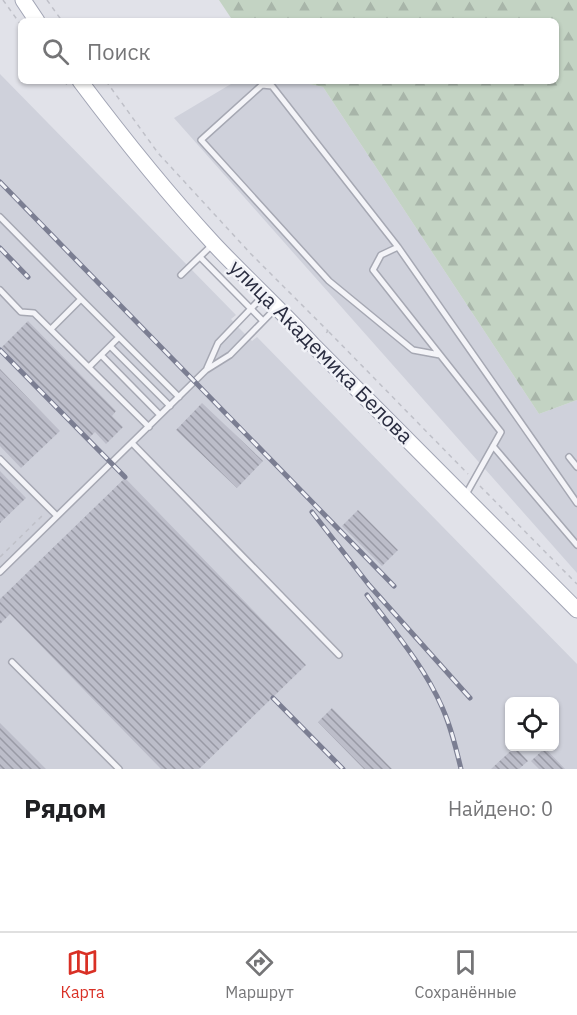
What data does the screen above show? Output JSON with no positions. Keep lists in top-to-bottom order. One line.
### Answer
{"streets":{"main road":["улица Академика Белова"]},"page":{"search":"Поиск","heading":["Рядом","Найдено: 0"],"nav":["Карта","Маршрут","Сохранённые"]}}
